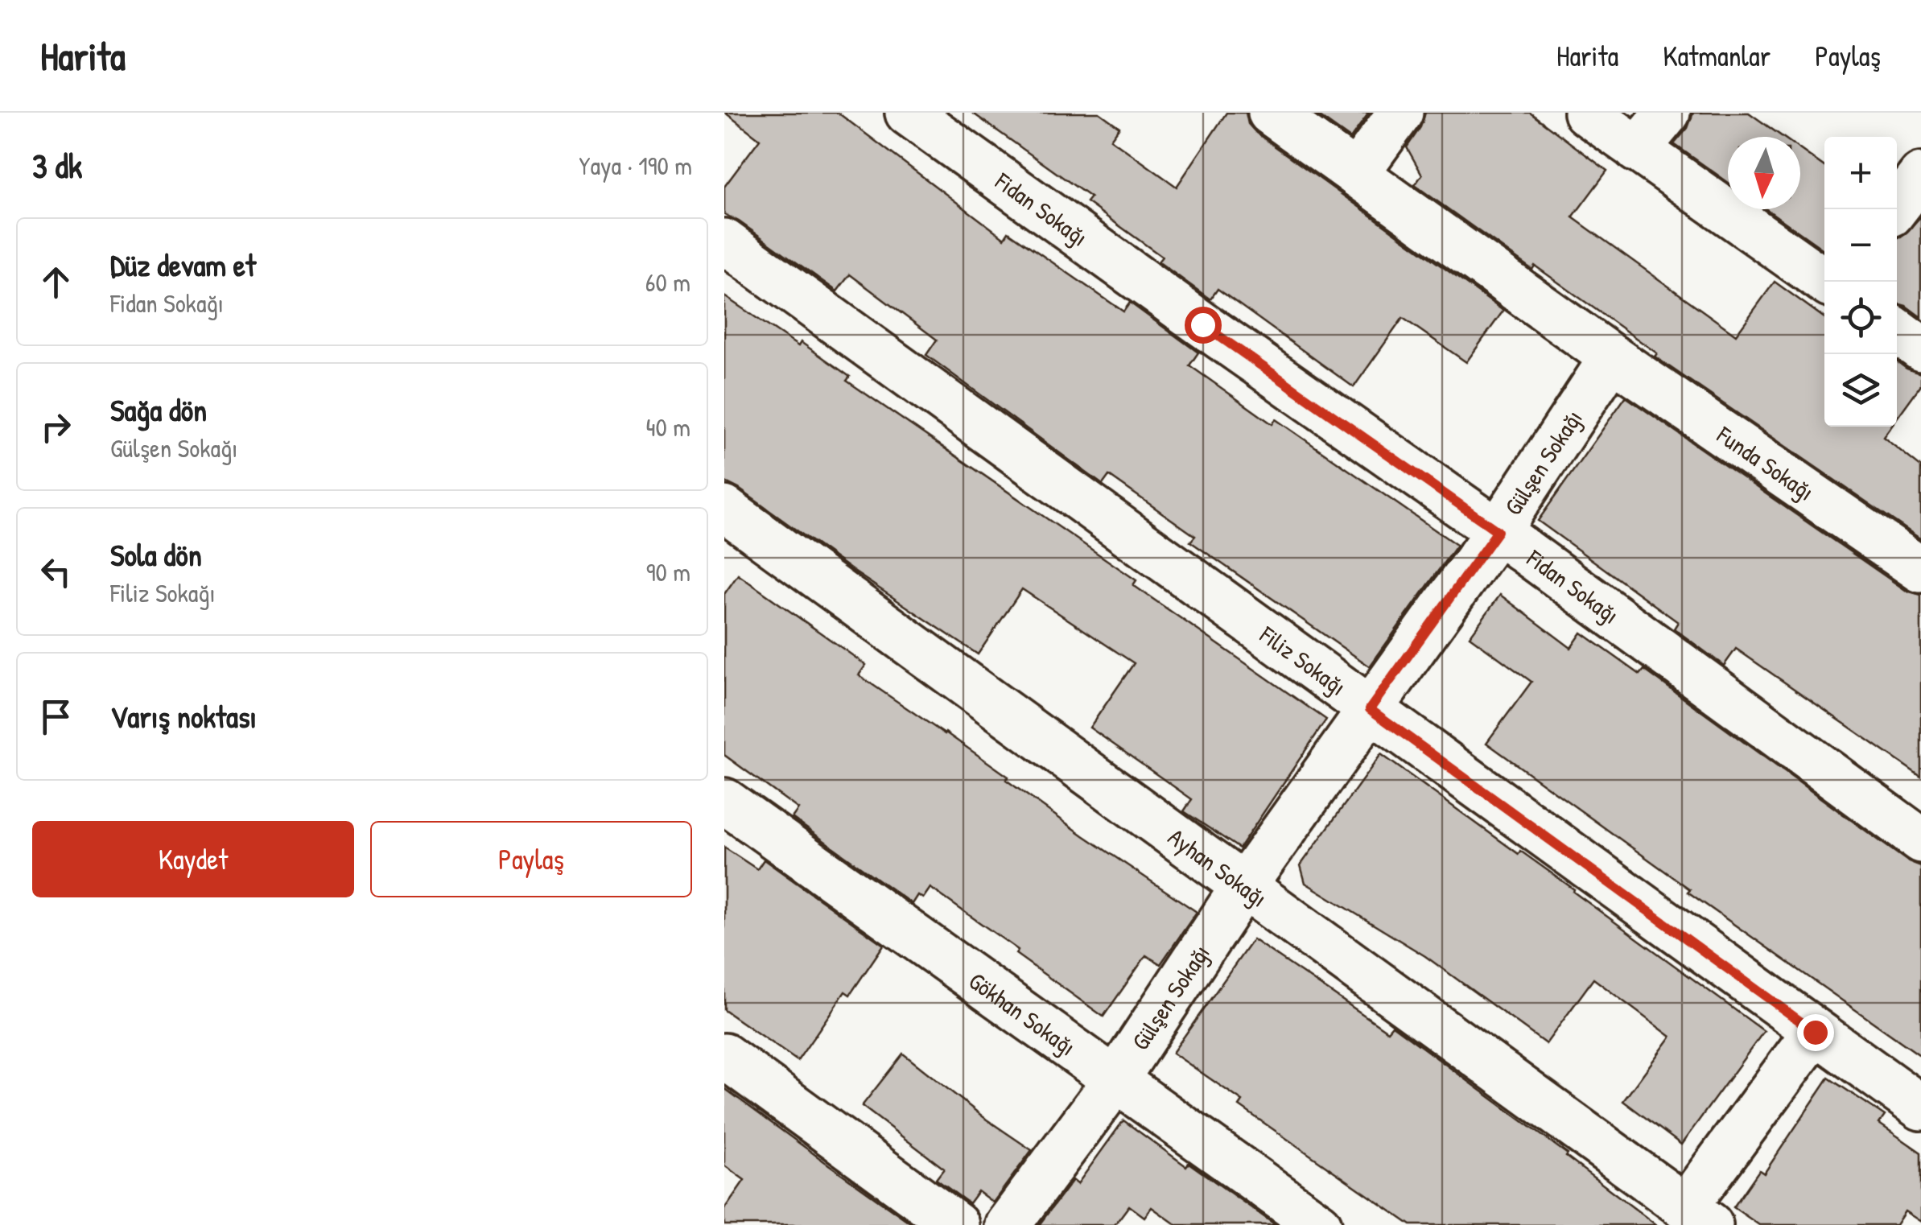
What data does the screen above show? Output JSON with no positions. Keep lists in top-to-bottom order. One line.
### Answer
{"streets":{"street":["Fidan Sokağı","Gülşen Sokağı","Funda Sokağı","Filiz Sokağı","Ayhan Sokağı","Gökhan Sokağı"]},"crossings":[["Fidan Sokağı","Gülşen Sokağı"],["Gülşen Sokağı","Funda Sokağı"],["Gülşen Sokağı","Filiz Sokağı"],["Gülşen Sokağı","Ayhan Sokağı"],["Gülşen Sokağı","Gökhan Sokağı"]],"north":"bottom","page":{"header":"Harita","nav":["Harita","Katmanlar","Paylaş"],"heading":["3 dk","Yaya · 190 m"],"map_buttons":["+","−"],"list":[["Düz devam et","Fidan Sokağı","60 m"],["Sağa dön","Gülşen Sokağı","40 m"],["Sola dön","Filiz Sokağı","90 m"],"Varış noktası"],"buttons":["Kaydet","Paylaş"]}}
